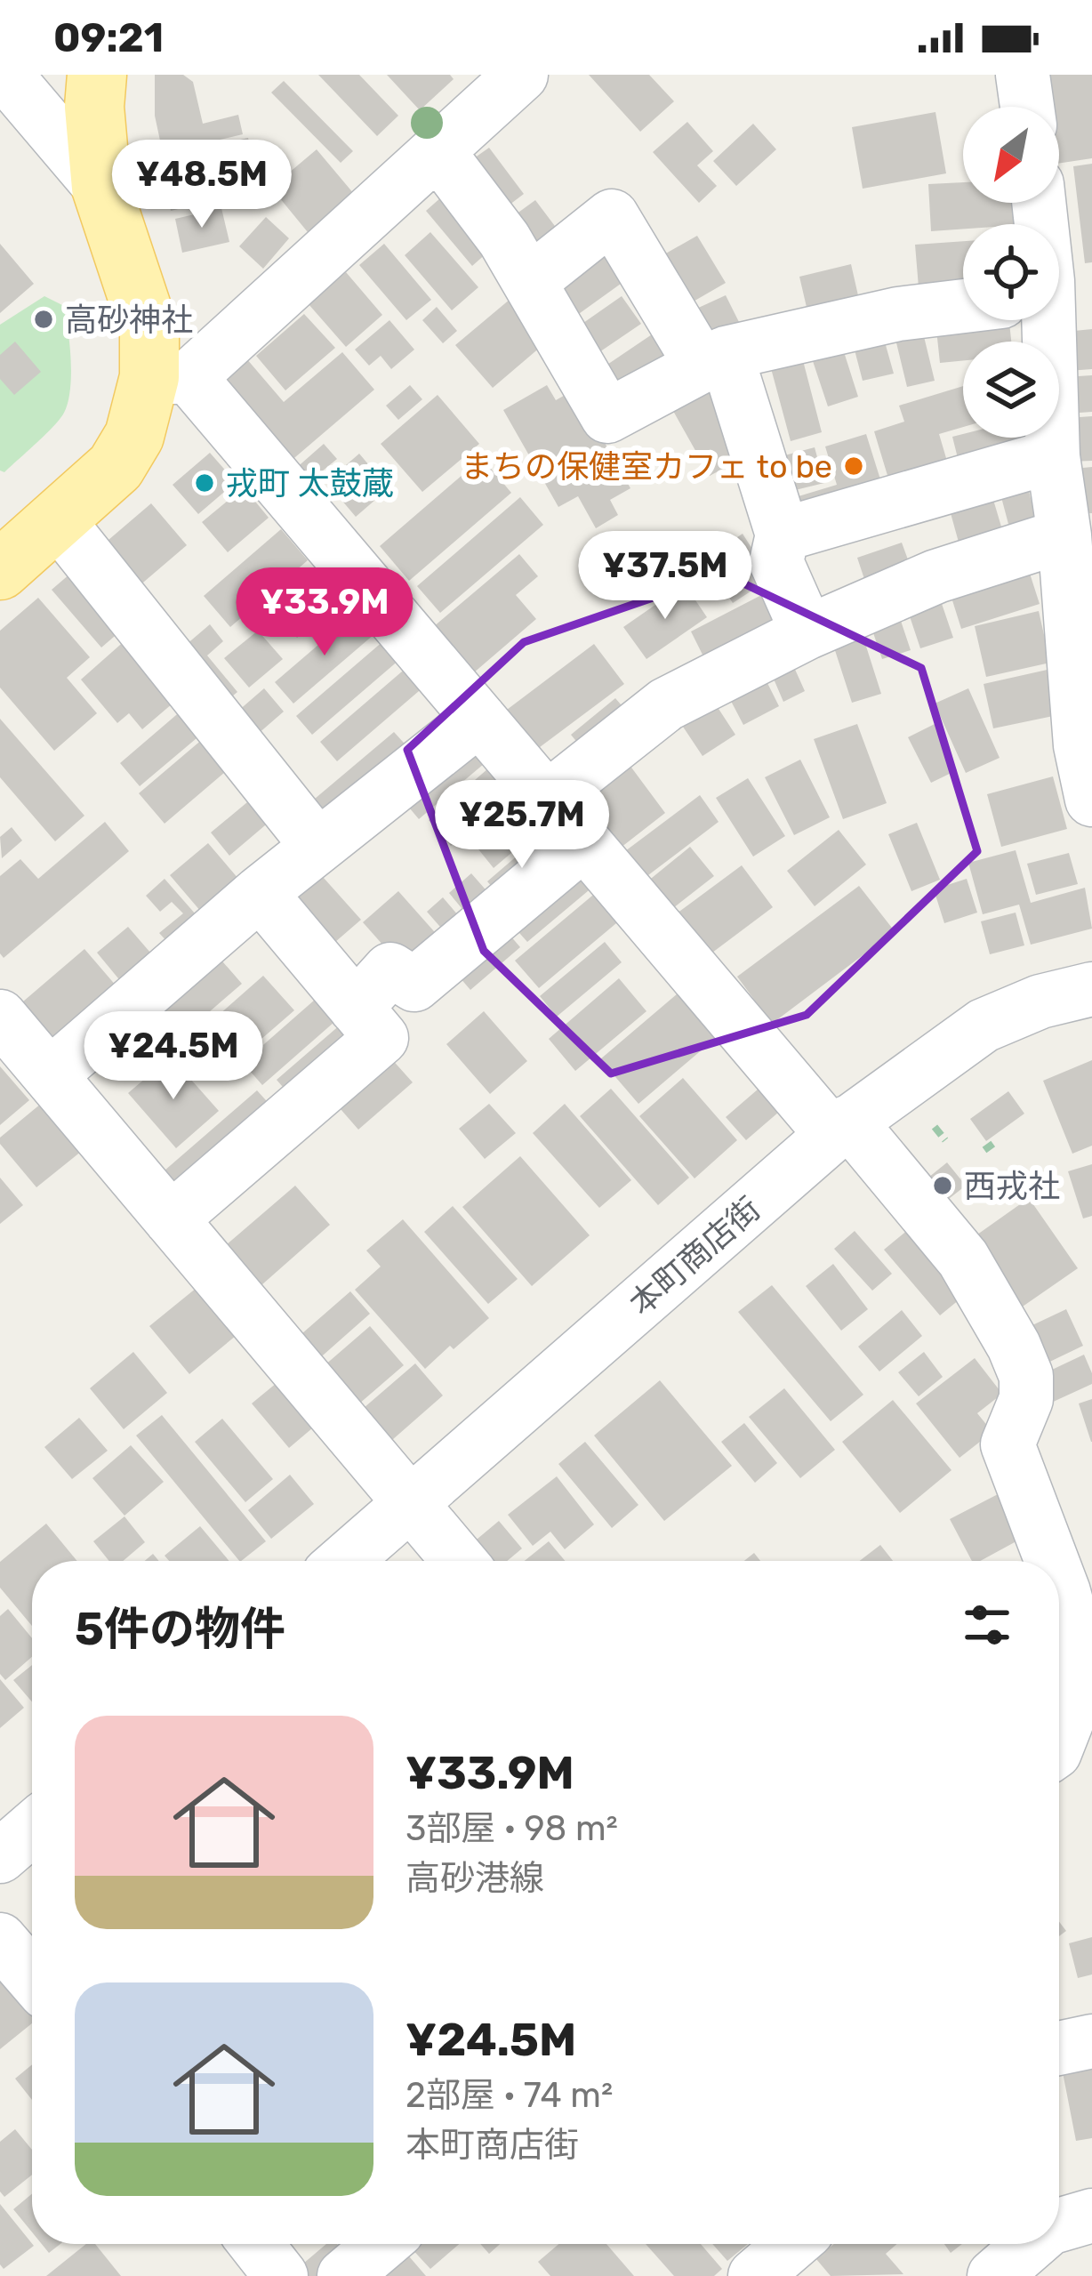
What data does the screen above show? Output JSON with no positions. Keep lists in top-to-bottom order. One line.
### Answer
{"streets":{"street":["本町商店街"]},"places":["高砂神社","まちの保健室カフェ to be","戎町 太鼓蔵","西戎社"],"north":"bottom left","page":{"status":"09:21","price":["¥48.5M","¥37.5M","¥33.9M","¥25.7M","¥24.5M"],"heading":"5件の物件","list":[{"name":"¥33.9M","note":"3部屋 · 98 m² · 高砂港線"},{"name":"¥24.5M","note":"2部屋 · 74 m² · 本町商店街"}]}}
